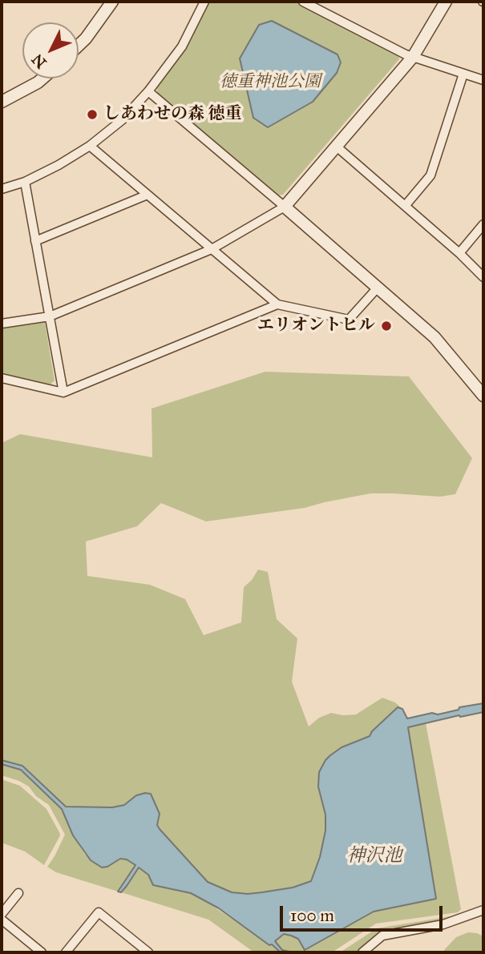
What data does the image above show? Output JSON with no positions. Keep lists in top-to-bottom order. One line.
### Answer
{"water":["神沢池"],"parks":["徳重神池公園"],"places":["しあわせの森 徳重","エリオントヒル"],"scale_bar":"100 m","north":"bottom left"}
